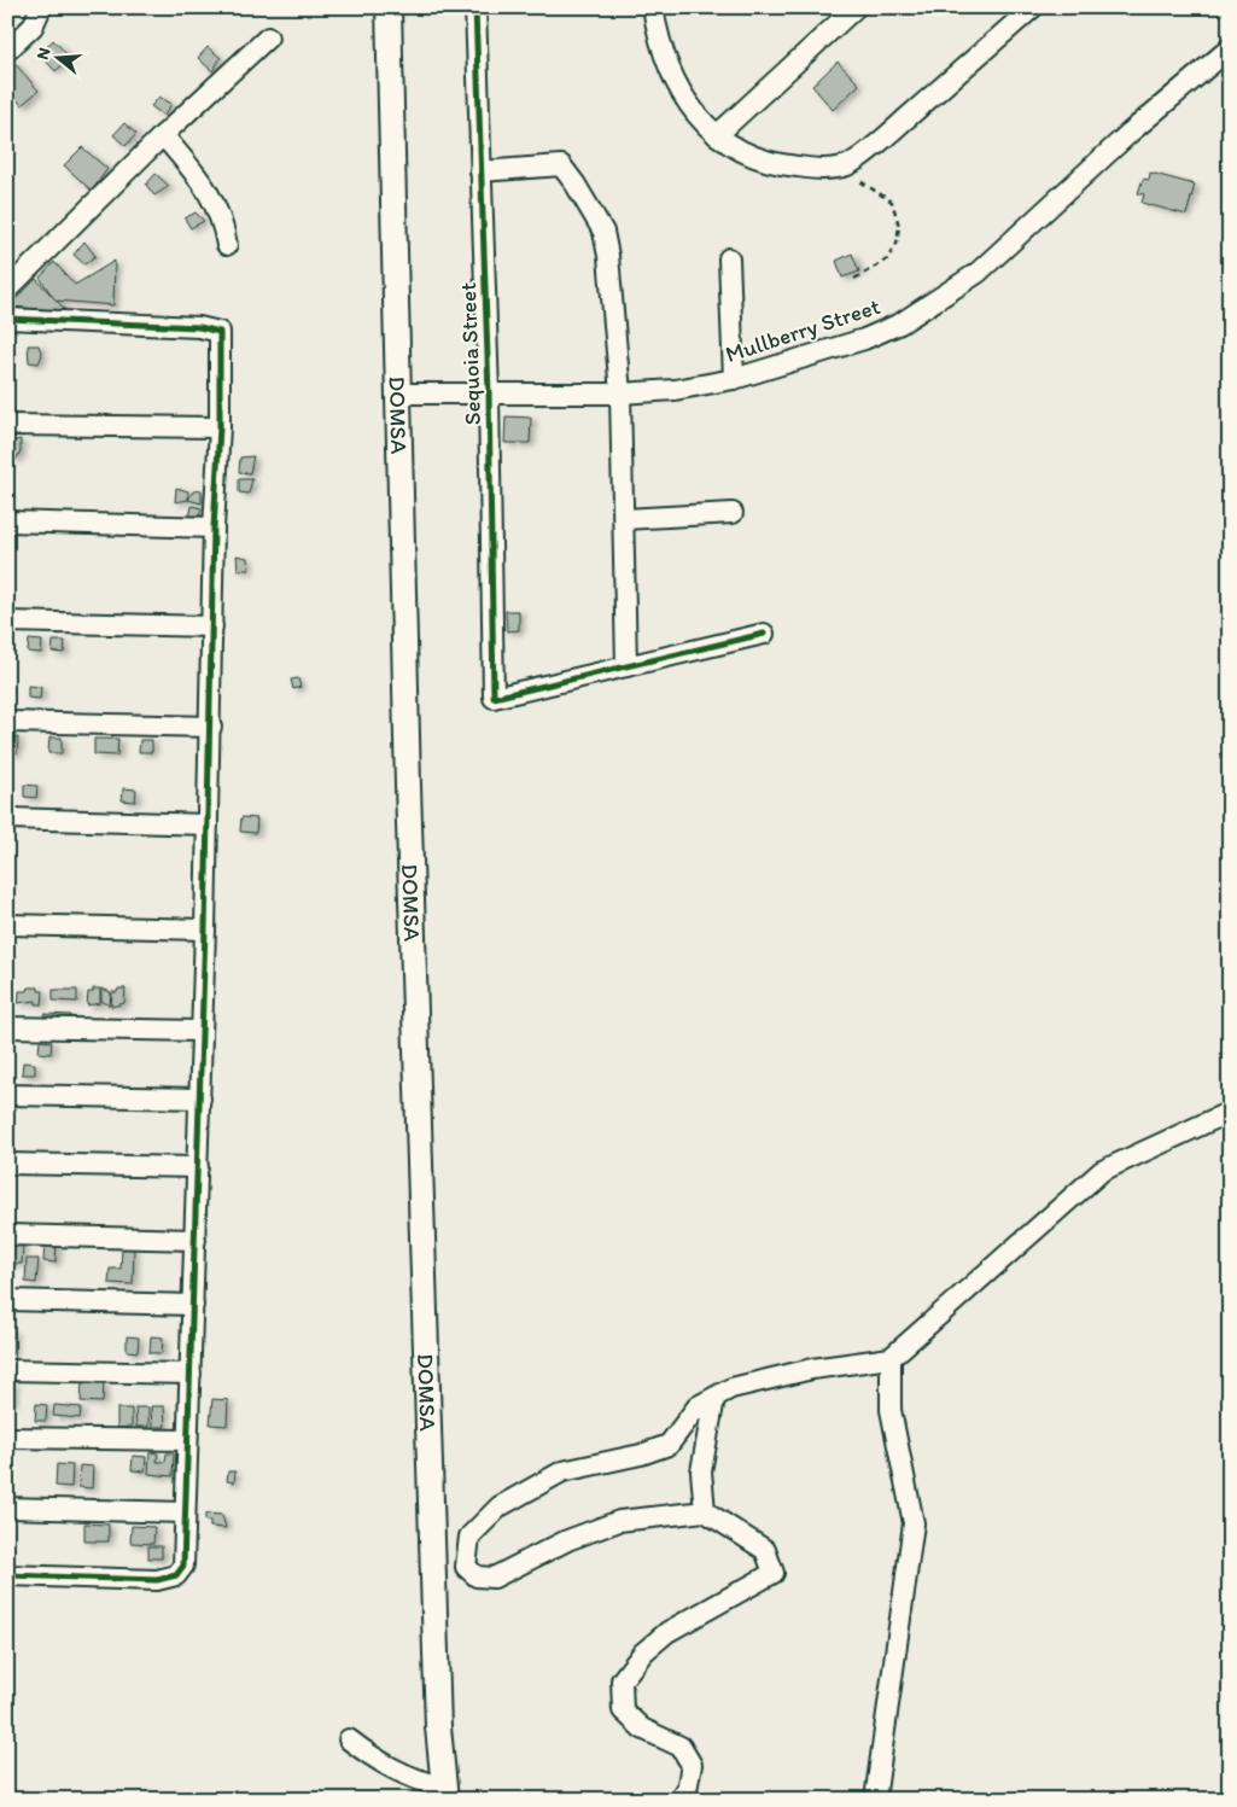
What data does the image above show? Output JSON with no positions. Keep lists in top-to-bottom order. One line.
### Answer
{"streets":{"main road":["DOMSA"],"street":["Mullberry Street","Sequoia Street"]},"crossings":[["Mullberry Street","Sequoia Street"],["Mullberry Street","DOMSA"]],"north":"left"}
